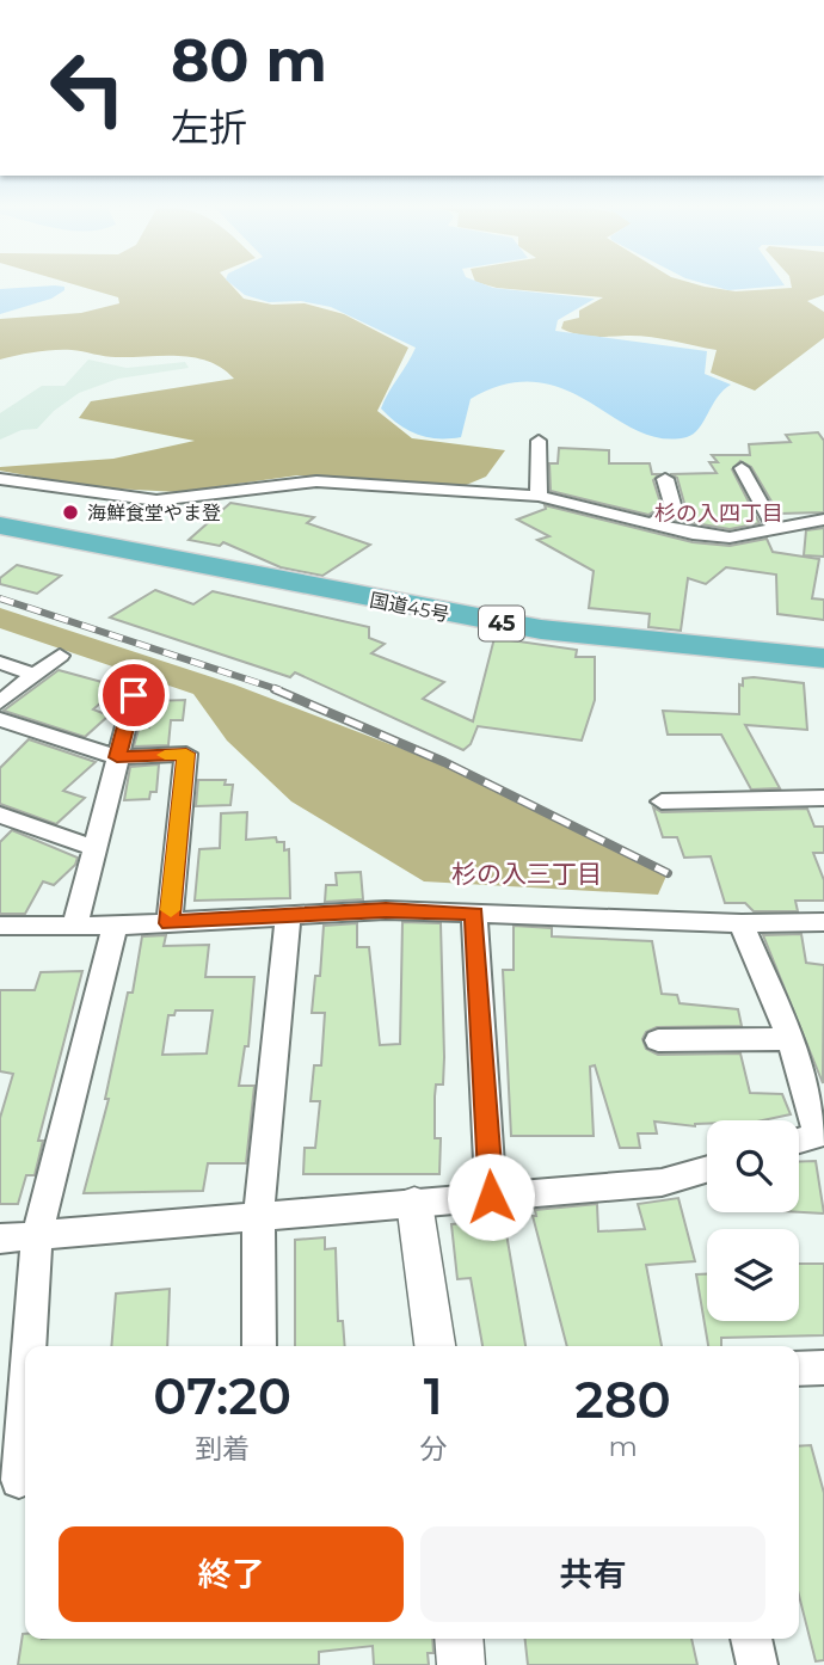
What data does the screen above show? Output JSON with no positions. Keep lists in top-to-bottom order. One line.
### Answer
{"streets":{"highway":["国道45号","45"]},"districts":["杉の入四丁目","杉の入三丁目"],"places":["海鮮食堂やま登"],"page":{"turn":["80 m","左折"],"eta":["07:20","到着","1","分","280","m"],"buttons":["終了","共有"]}}
